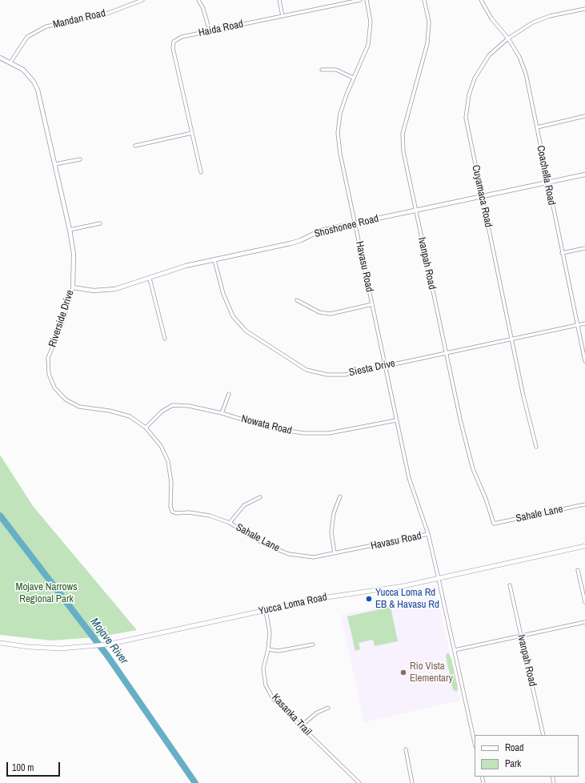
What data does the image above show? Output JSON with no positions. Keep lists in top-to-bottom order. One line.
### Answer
{"streets":{"main road":["Yucca Loma Road"],"street":["Mandan Road","Haida Road","Coachella Road","Cuyamaca Road","Shoshonee Road","Ivanpah Road","Havasu Road","Riverside Drive","Siesta Drive","Nowata Road","Sahale Lane","Kasanka Trail"]},"crossings":[["Mandan Road","Riverside Drive"],["Coachella Road","Cuyamaca Road"],["Coachella Road","Shoshonee Road"],["Coachella Road","Siesta Drive"],["Cuyamaca Road","Shoshonee Road"],["Cuyamaca Road","Siesta Drive"],["Shoshonee Road","Ivanpah Road"],["Shoshonee Road","Havasu Road"],["Shoshonee Road","Riverside Drive"],["Shoshonee Road","Siesta Drive"],["Ivanpah Road","Siesta Drive"],["Ivanpah Road","Sahale Lane"],["Havasu Road","Siesta Drive"],["Havasu Road","Nowata Road"],["Havasu Road","Sahale Lane"],["Havasu Road","Yucca Loma Road"],["Riverside Drive","Nowata Road"],["Riverside Drive","Sahale Lane"],["Yucca Loma Road","Kasanka Trail"]],"water":["Mojave River"],"parks":["Mojave Narrows Regional Park"],"places":["Yucca Loma Rd EB & Havasu Rd","Rio Vista Elementary"],"legend":["Road","Park"],"scale_bar":"100 m"}
